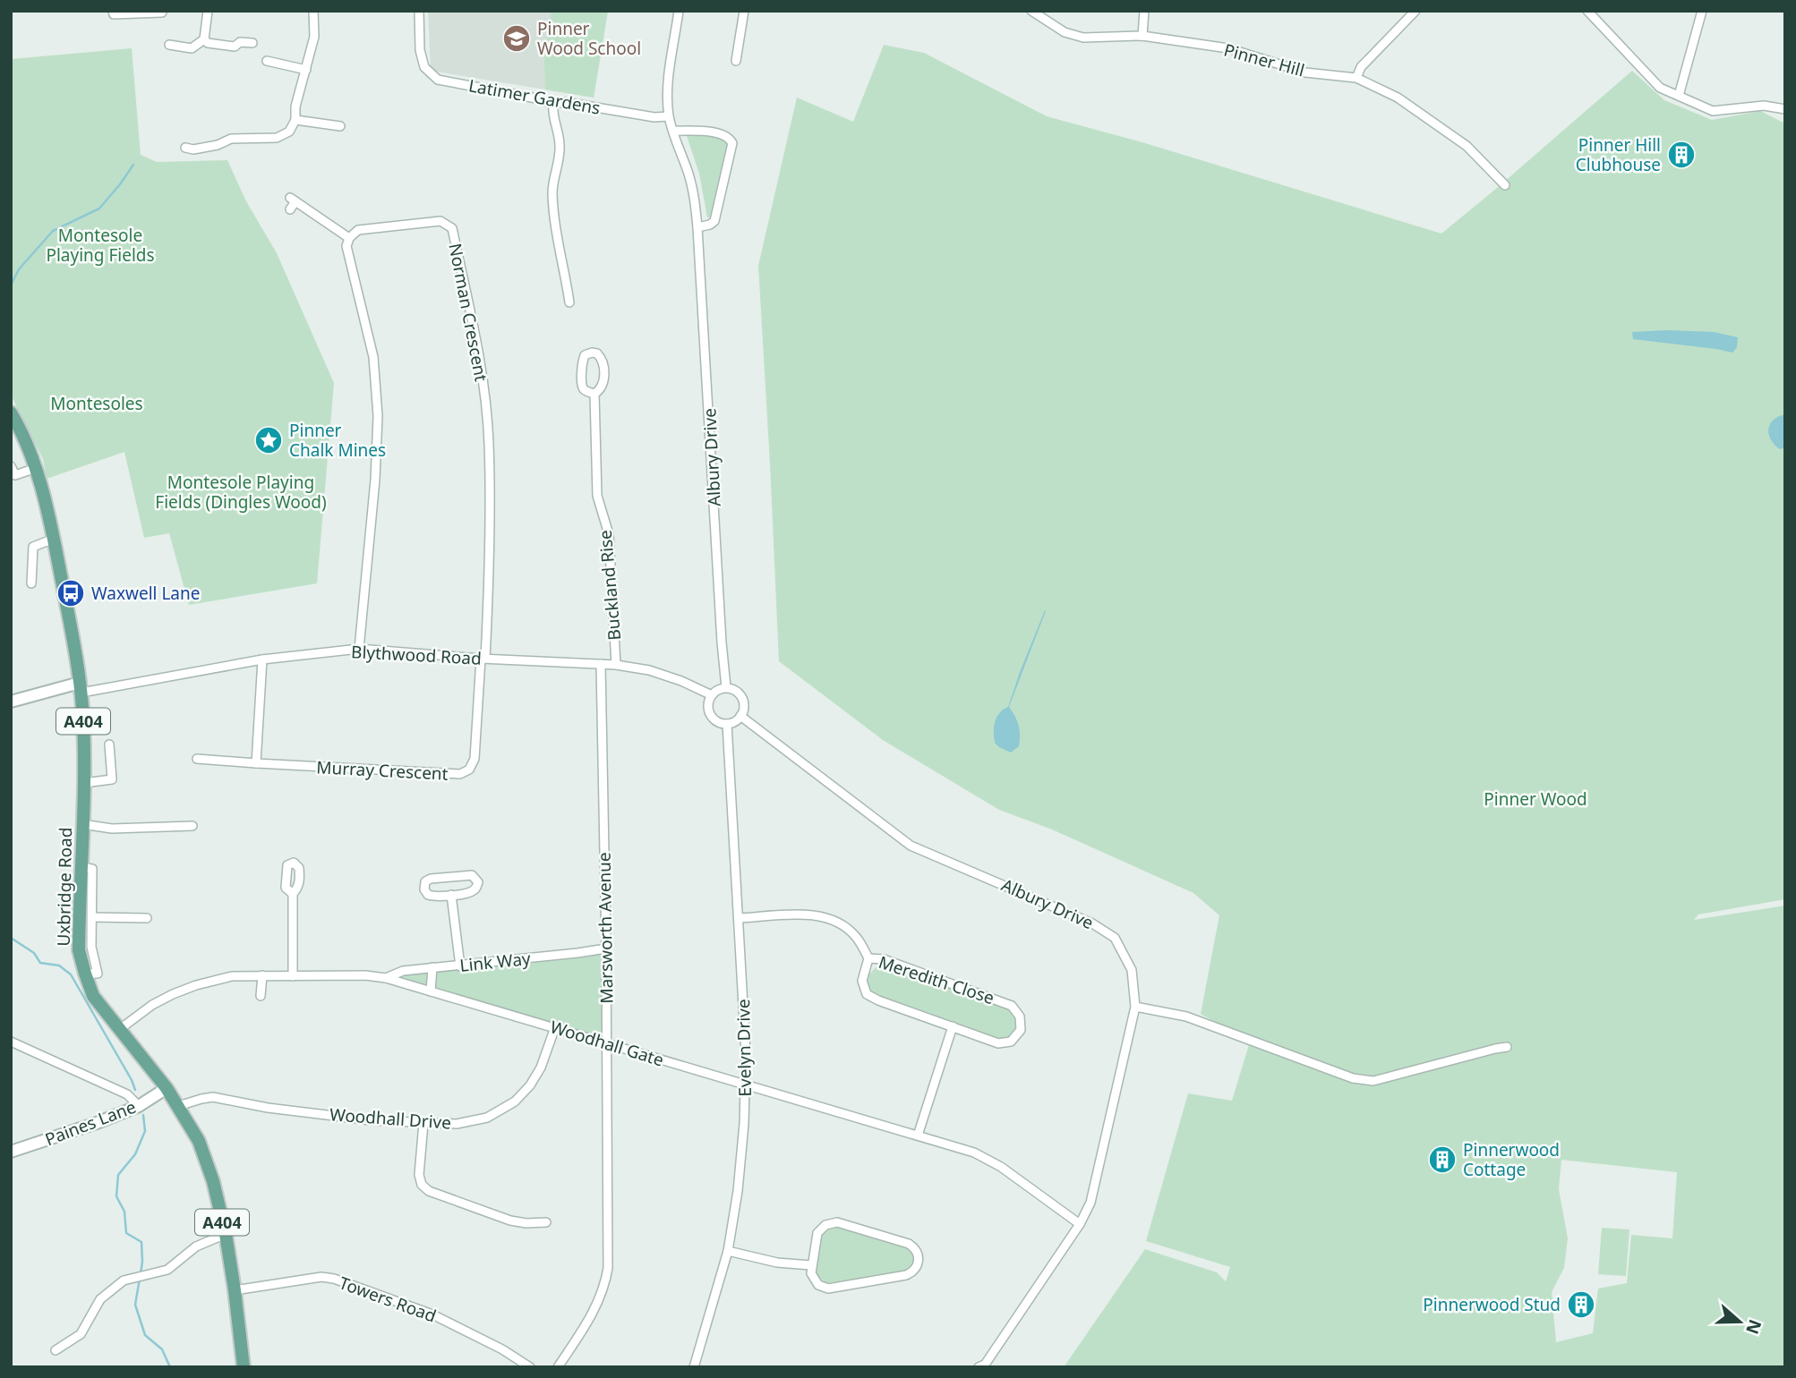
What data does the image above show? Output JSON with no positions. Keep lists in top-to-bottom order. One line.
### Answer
{"streets":{"main road":["A404","Uxbridge Road"],"street":["Pinner Hill","Latimer Gardens","Norman Crescent","Albury Drive","Buckland Rise","Blythwood Road","Murray Crescent","Marsworth Avenue","Link Way","Meredith Close","Woodhall Gate","Evelyn Drive","Woodhall Drive","Paines Lane","Towers Road"]},"crossings":[["Latimer Gardens","Albury Drive"],["Norman Crescent","Blythwood Road"],["Norman Crescent","Murray Crescent"],["Albury Drive","Blythwood Road"],["Albury Drive","Woodhall Gate"],["Albury Drive","Evelyn Drive"],["Buckland Rise","Blythwood Road"],["Blythwood Road","Murray Crescent"],["Blythwood Road","Uxbridge Road"],["Blythwood Road","Marsworth Avenue"],["Blythwood Road","Evelyn Drive"],["Uxbridge Road","Woodhall Gate"],["Uxbridge Road","Woodhall Drive"],["Uxbridge Road","Paines Lane"],["Uxbridge Road","Towers Road"],["Marsworth Avenue","Link Way"],["Marsworth Avenue","Woodhall Gate"],["Link Way","Woodhall Gate"],["Meredith Close","Evelyn Drive"],["Woodhall Gate","Evelyn Drive"],["Woodhall Gate","Woodhall Drive"]],"parks":["Montesole Playing Fields","Montesoles","Montesole Playing Fields (Dingles Wood)","Pinner Wood"],"places":{"school or university":["Pinner Wood School"],"building":["Pinner Hill Clubhouse","Pinnerwood Cottage","Pinnerwood Stud"],"place":["Pinner Chalk Mines"],"bus stop":["Waxwell Lane"]},"north":"right"}
